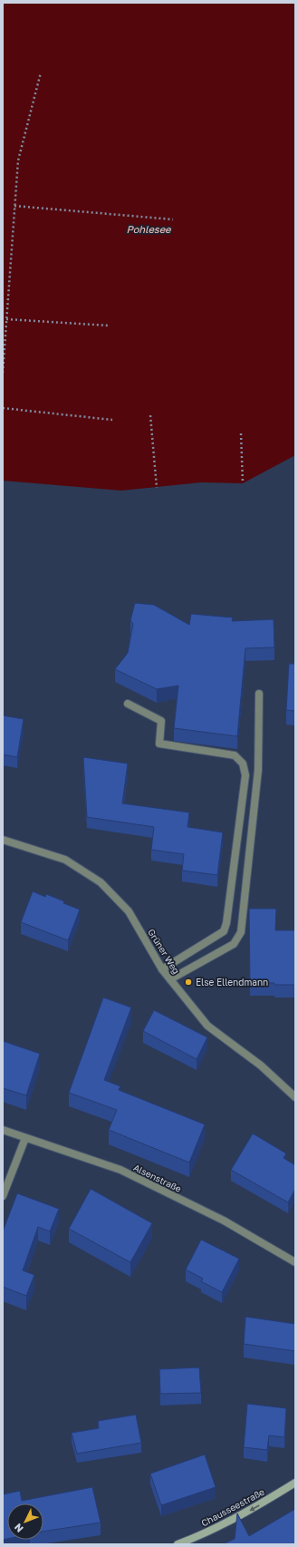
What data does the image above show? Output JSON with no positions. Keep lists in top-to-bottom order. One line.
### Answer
{"streets":{"street":["Grüner Weg","Alsenstraße","Chausseestraße"]},"one_way":["Chausseestraße"],"water":["Pohlesee"],"places":["Else Ellendmann"],"north":"bottom left"}
